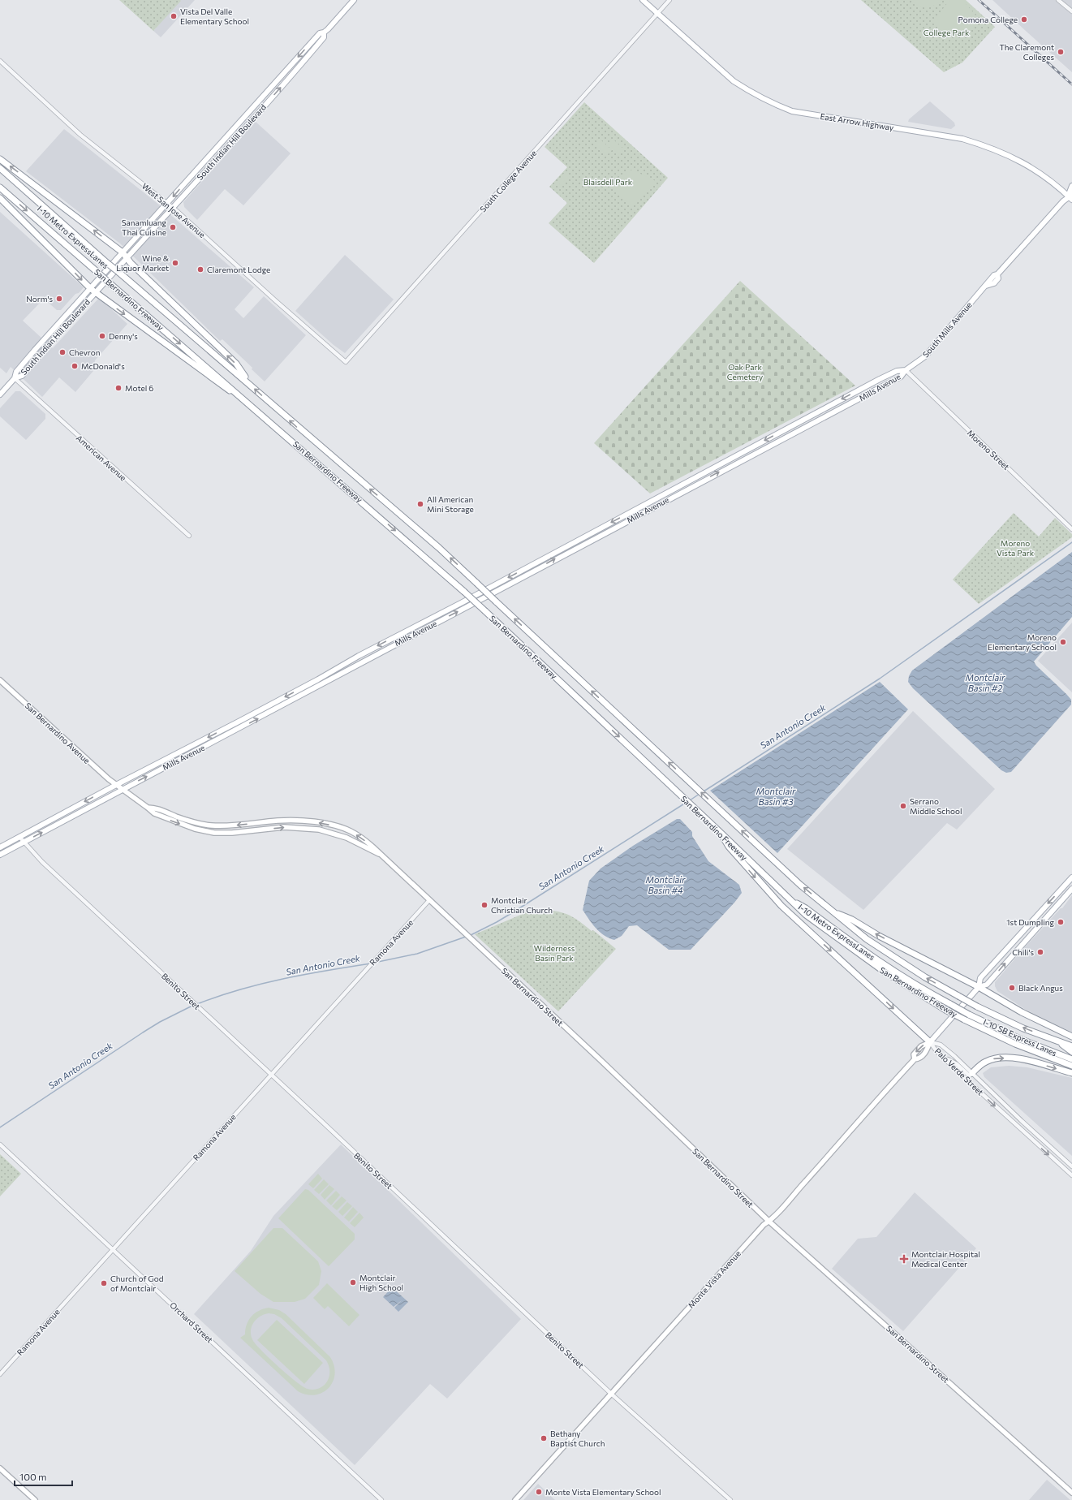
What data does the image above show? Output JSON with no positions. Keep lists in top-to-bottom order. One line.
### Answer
{"streets":{"highway":["I-10 Metro ExpressLanes","San Bernardino Freeway","I-10 SB Express Lanes"],"main road":["East Arrow Highway","South Indian Hill Boulevard","South Mills Avenue","Mills Avenue","San Bernardino Avenue","San Bernardino Street","Monte Vista Avenue"],"street":["South College Avenue","West San Jose Avenue","Moreno Street","American Avenue","Ramona Avenue","Benito Street","Palo Verde Street","Orchard Street"]},"crossings":[["East Arrow Highway","South College Avenue"],["East Arrow Highway","South Mills Avenue"],["South Indian Hill Boulevard","West San Jose Avenue"],["South Indian Hill Boulevard","American Avenue"],["South College Avenue","West San Jose Avenue"],["I-10 Metro ExpressLanes","San Bernardino Freeway"],["I-10 Metro ExpressLanes","I-10 SB Express Lanes"],["San Bernardino Freeway","I-10 SB Express Lanes"],["South Mills Avenue","Mills Avenue"],["South Mills Avenue","Moreno Street"],["Mills Avenue","Moreno Street"],["Mills Avenue","San Bernardino Avenue"],["Mills Avenue","Benito Street"],["Mills Avenue","San Bernardino Street"],["San Bernardino Avenue","San Bernardino Street"],["Ramona Avenue","Benito Street"],["Ramona Avenue","San Bernardino Street"],["Ramona Avenue","Orchard Street"],["Benito Street","Monte Vista Avenue"],["San Bernardino Street","Monte Vista Avenue"],["Palo Verde Street","Monte Vista Avenue"]],"water":["Montclair Basin #2","San Antonio Creek","Montclair Basin #3","Montclair Basin #4"],"parks":["College Park","Blaisdell Park","Oak Park Cemetery","Moreno Vista Park","Wilderness Basin Park"],"places":{"other":["Vista Del Valle Elementary School","Pomona College","The Claremont Colleges","Sanamluang Thai Cuisine","Wine & Liquor Market","Claremont Lodge","Norm's","Denny's","Chevron","McDonald's","Motel 6","All American Mini Storage","Moreno Elementary School","Serrano Middle School","Montclair Christian Church","1st Dumpling","Chili's","Black Angus","Montclair High School","Church of God of Montclair","Bethany Baptist Church","Monte Vista Elementary School"],"health":["Montclair Hospital Medical Center"]},"scale_bar":"100 m"}
